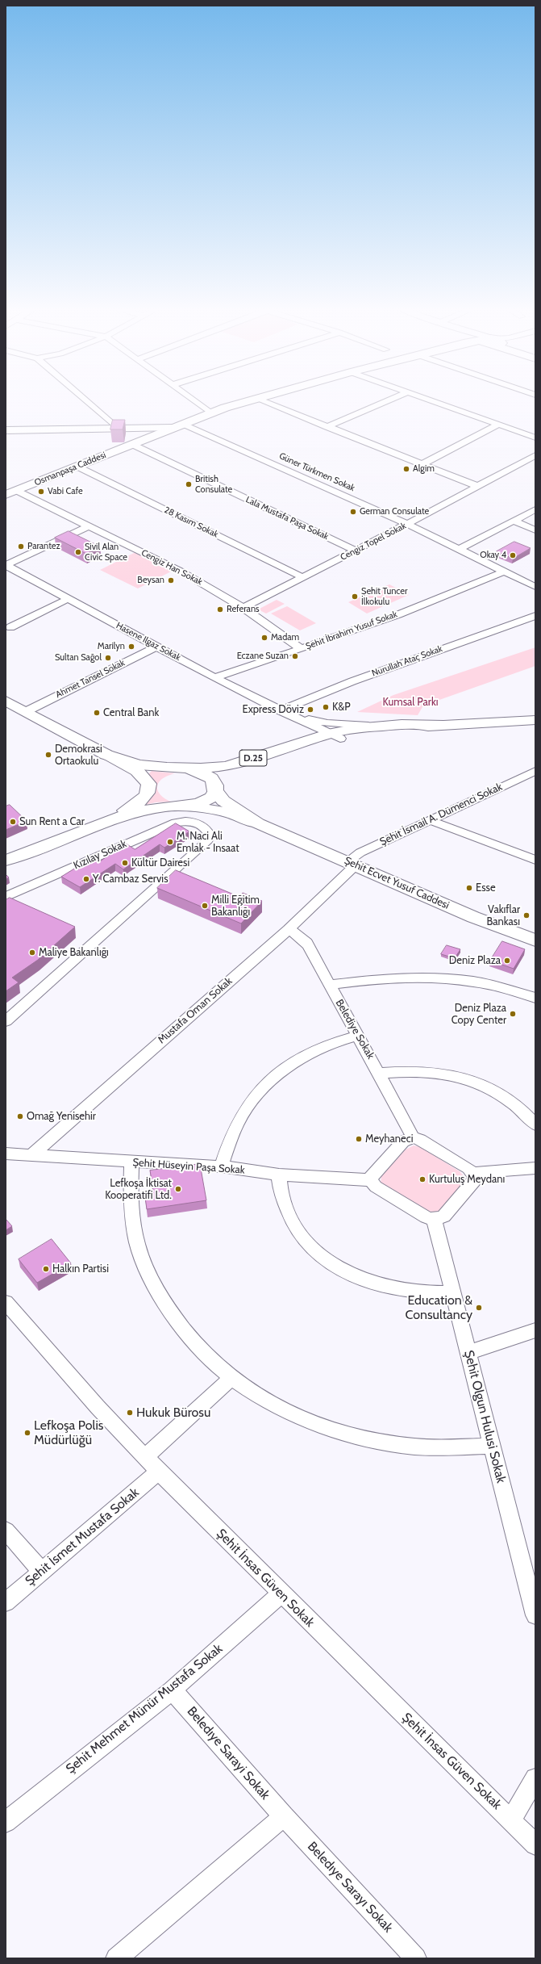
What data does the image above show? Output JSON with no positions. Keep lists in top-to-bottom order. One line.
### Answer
{"streets":{"main road":["Osmanpaşa Caddesi","D.25","Şehit Ecvet Yusuf Caddesi"],"street":["Güner Türkmen Sokak","Lala Mustafa Paşa Sokak","28 Kasım Sokak","Cengiz Topel Sokak","Cengiz Han Sokak","Şehit İbrahim Yusuf Sokak","Hasene Ilgaz Sokak","Nurullah Ataç Sokak","Ahmet Tansel Sokak","Şehit İsmail A. Dümenci Sokak","Kızılay Sokak","Mustafa Oman Sokak","Belediye Sokak","Şehit Hüseyin Paşa Sokak","Şehit Olgun Hulusi Sokak","Şehit İsmet Mustafa Sokak","Şehit İnsas Güven Sokak","Şehit Mehmet Münür Mustafa Sokak","Beledıye Sarayi Sokak","Beledıye Sarayı Sokak"]},"crossings":[["Osmanpaşa Caddesi","Güner Türkmen Sokak"],["Osmanpaşa Caddesi","Lala Mustafa Paşa Sokak"],["Osmanpaşa Caddesi","28 Kasım Sokak"],["Osmanpaşa Caddesi","Cengiz Han Sokak"],["Güner Türkmen Sokak","Cengiz Topel Sokak"],["Güner Türkmen Sokak","Şehit İbrahim Yusuf Sokak"],["Lala Mustafa Paşa Sokak","Cengiz Topel Sokak"],["28 Kasım Sokak","Cengiz Topel Sokak"],["Cengiz Topel Sokak","Cengiz Han Sokak"],["Cengiz Han Sokak","Şehit İbrahim Yusuf Sokak"],["Şehit İbrahim Yusuf Sokak","Hasene Ilgaz Sokak"],["Hasene Ilgaz Sokak","Nurullah Ataç Sokak"],["Hasene Ilgaz Sokak","Ahmet Tansel Sokak"],["Hasene Ilgaz Sokak","D.25"],["Ahmet Tansel Sokak","D.25"],["D.25","Şehit Ecvet Yusuf Caddesi"],["Şehit İsmail A. Dümenci Sokak","Şehit Ecvet Yusuf Caddesi"],["Şehit İsmail A. Dümenci Sokak","Mustafa Oman Sokak"],["Şehit Ecvet Yusuf Caddesi","Mustafa Oman Sokak"],["Mustafa Oman Sokak","Belediye Sokak"],["Mustafa Oman Sokak","Şehit Hüseyin Paşa Sokak"],["Şehit İsmet Mustafa Sokak","Şehit İnsas Güven Sokak"],["Şehit İnsas Güven Sokak","Şehit Mehmet Münür Mustafa Sokak"],["Şehit Mehmet Münür Mustafa Sokak","Beledıye Sarayi Sokak"],["Beledıye Sarayi Sokak","Beledıye Sarayı Sokak"]],"parks":["Kumsal Parkı"],"places":["Algim","British Consulate","Vabi Cafe","German Consulate","Parantez","Sivil Alan Civic Space","Okay 4","Beysan","Şehit Tuncer İlkokulu","Referans","Madam","Marilyn","Eczane Suzan","Sultan Sağol","K&P","Express Döviz","Central Bank","Demokrasi Ortaokulu","Sun Rent a Car","M. Naci Ali Emlak - Insaat","Kültür Dairesi","Y. Cambaz Servis","Esse","Milli Eğitim Bakanlığı","Vakıflar Bankası","Maliye Bakanlığı","Deniz Plaza","Deniz Plaza Copy Center","Omağ Yenisehir","Meyhaneci","Kurtuluş Meydanı","Lefkoşa İktisat Kooperatifi Ltd.","Halkın Partisi","Education & Consultancy","Hukuk Bürosu","Lefkoşa Polis Müdürlüğü"]}
